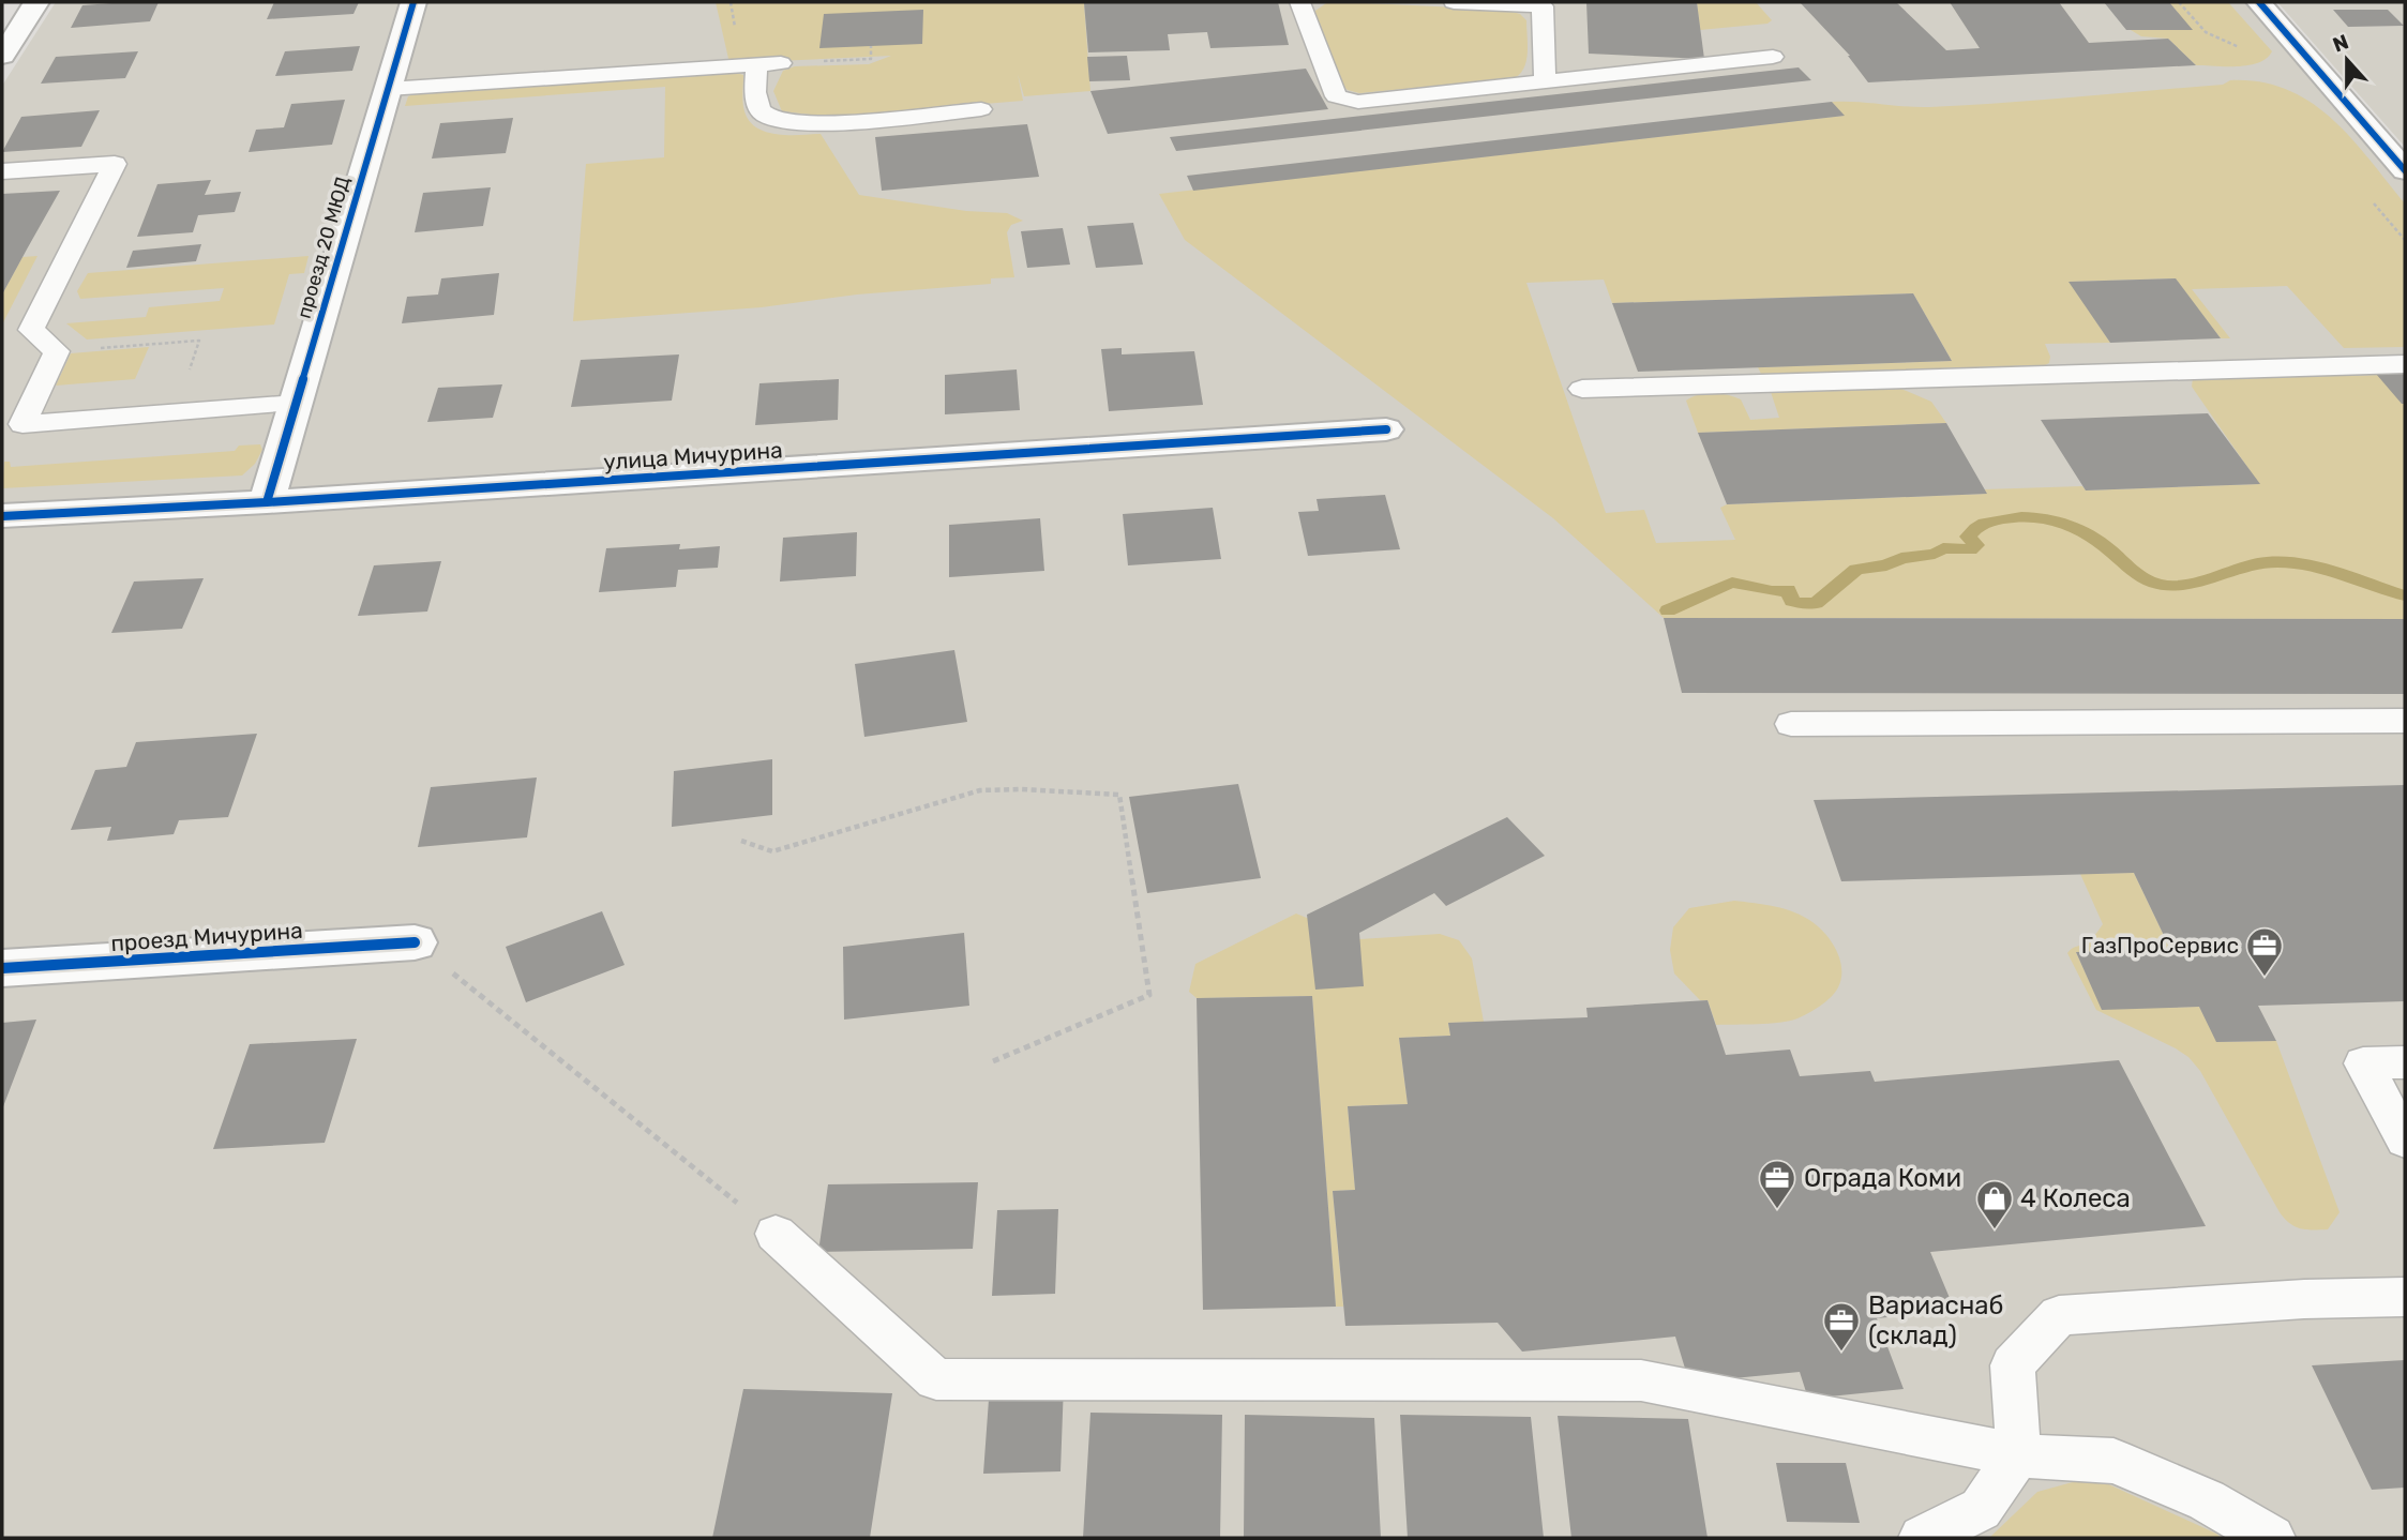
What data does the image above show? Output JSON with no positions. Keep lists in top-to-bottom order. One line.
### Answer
{"streets":{"street":["проезд 20 МЮД","улица Мичурина","проезд Мичурина"]},"crossings":[["проезд 20 МЮД","улица Мичурина"]],"places":{"office":["ГазПроСервис","Ограда Коми","Вариаснаб (склад)"],"shop":["4 Колеса"]},"north":"top"}
